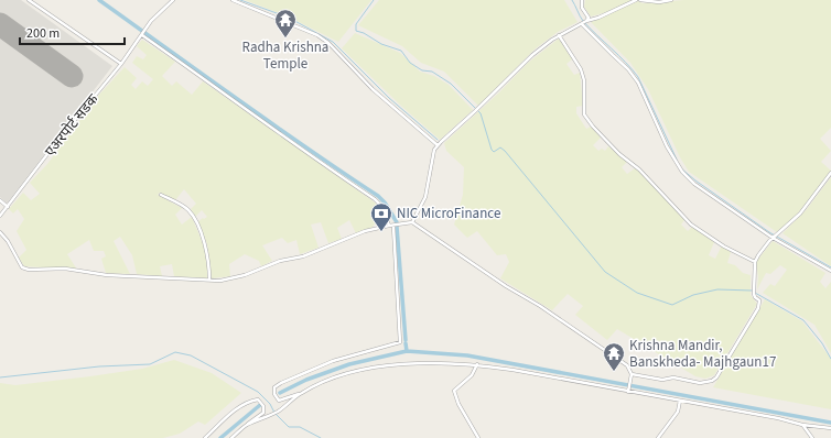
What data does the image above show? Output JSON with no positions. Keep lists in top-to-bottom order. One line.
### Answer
{"streets":{"street":["एअरपोर्ट सडक"]},"places":{"temple":["Radha Krishna Temple","Krishna Mandir, Banskheda- Majhgaun17"],"bank":["NIC MicroFinance"]},"scale_bar":"200 m"}
